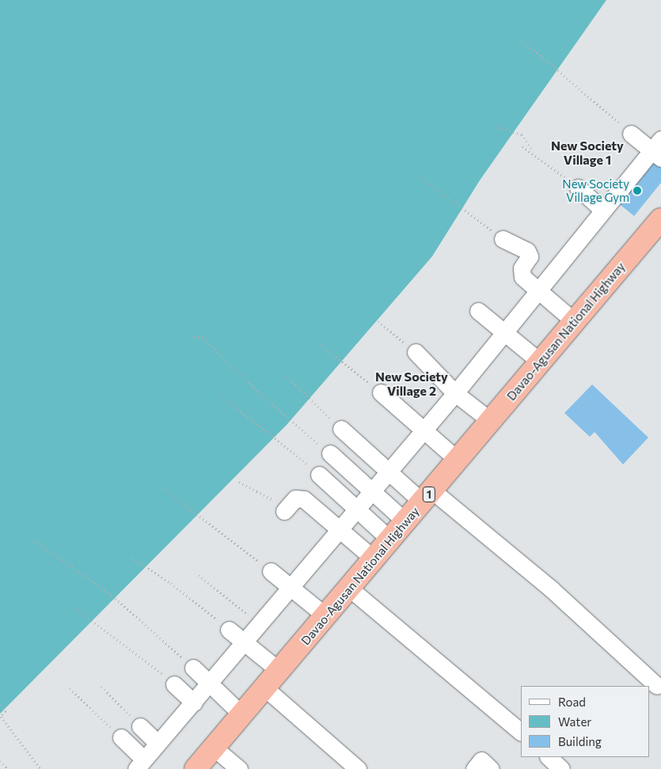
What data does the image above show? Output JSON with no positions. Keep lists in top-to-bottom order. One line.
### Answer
{"streets":{"highway":["Davao-Agusan National Highway","1"]},"districts":["New Society Village 1","New Society Village 2"],"places":["New Society Village Gym"],"legend":["Road","Water","Building"]}
